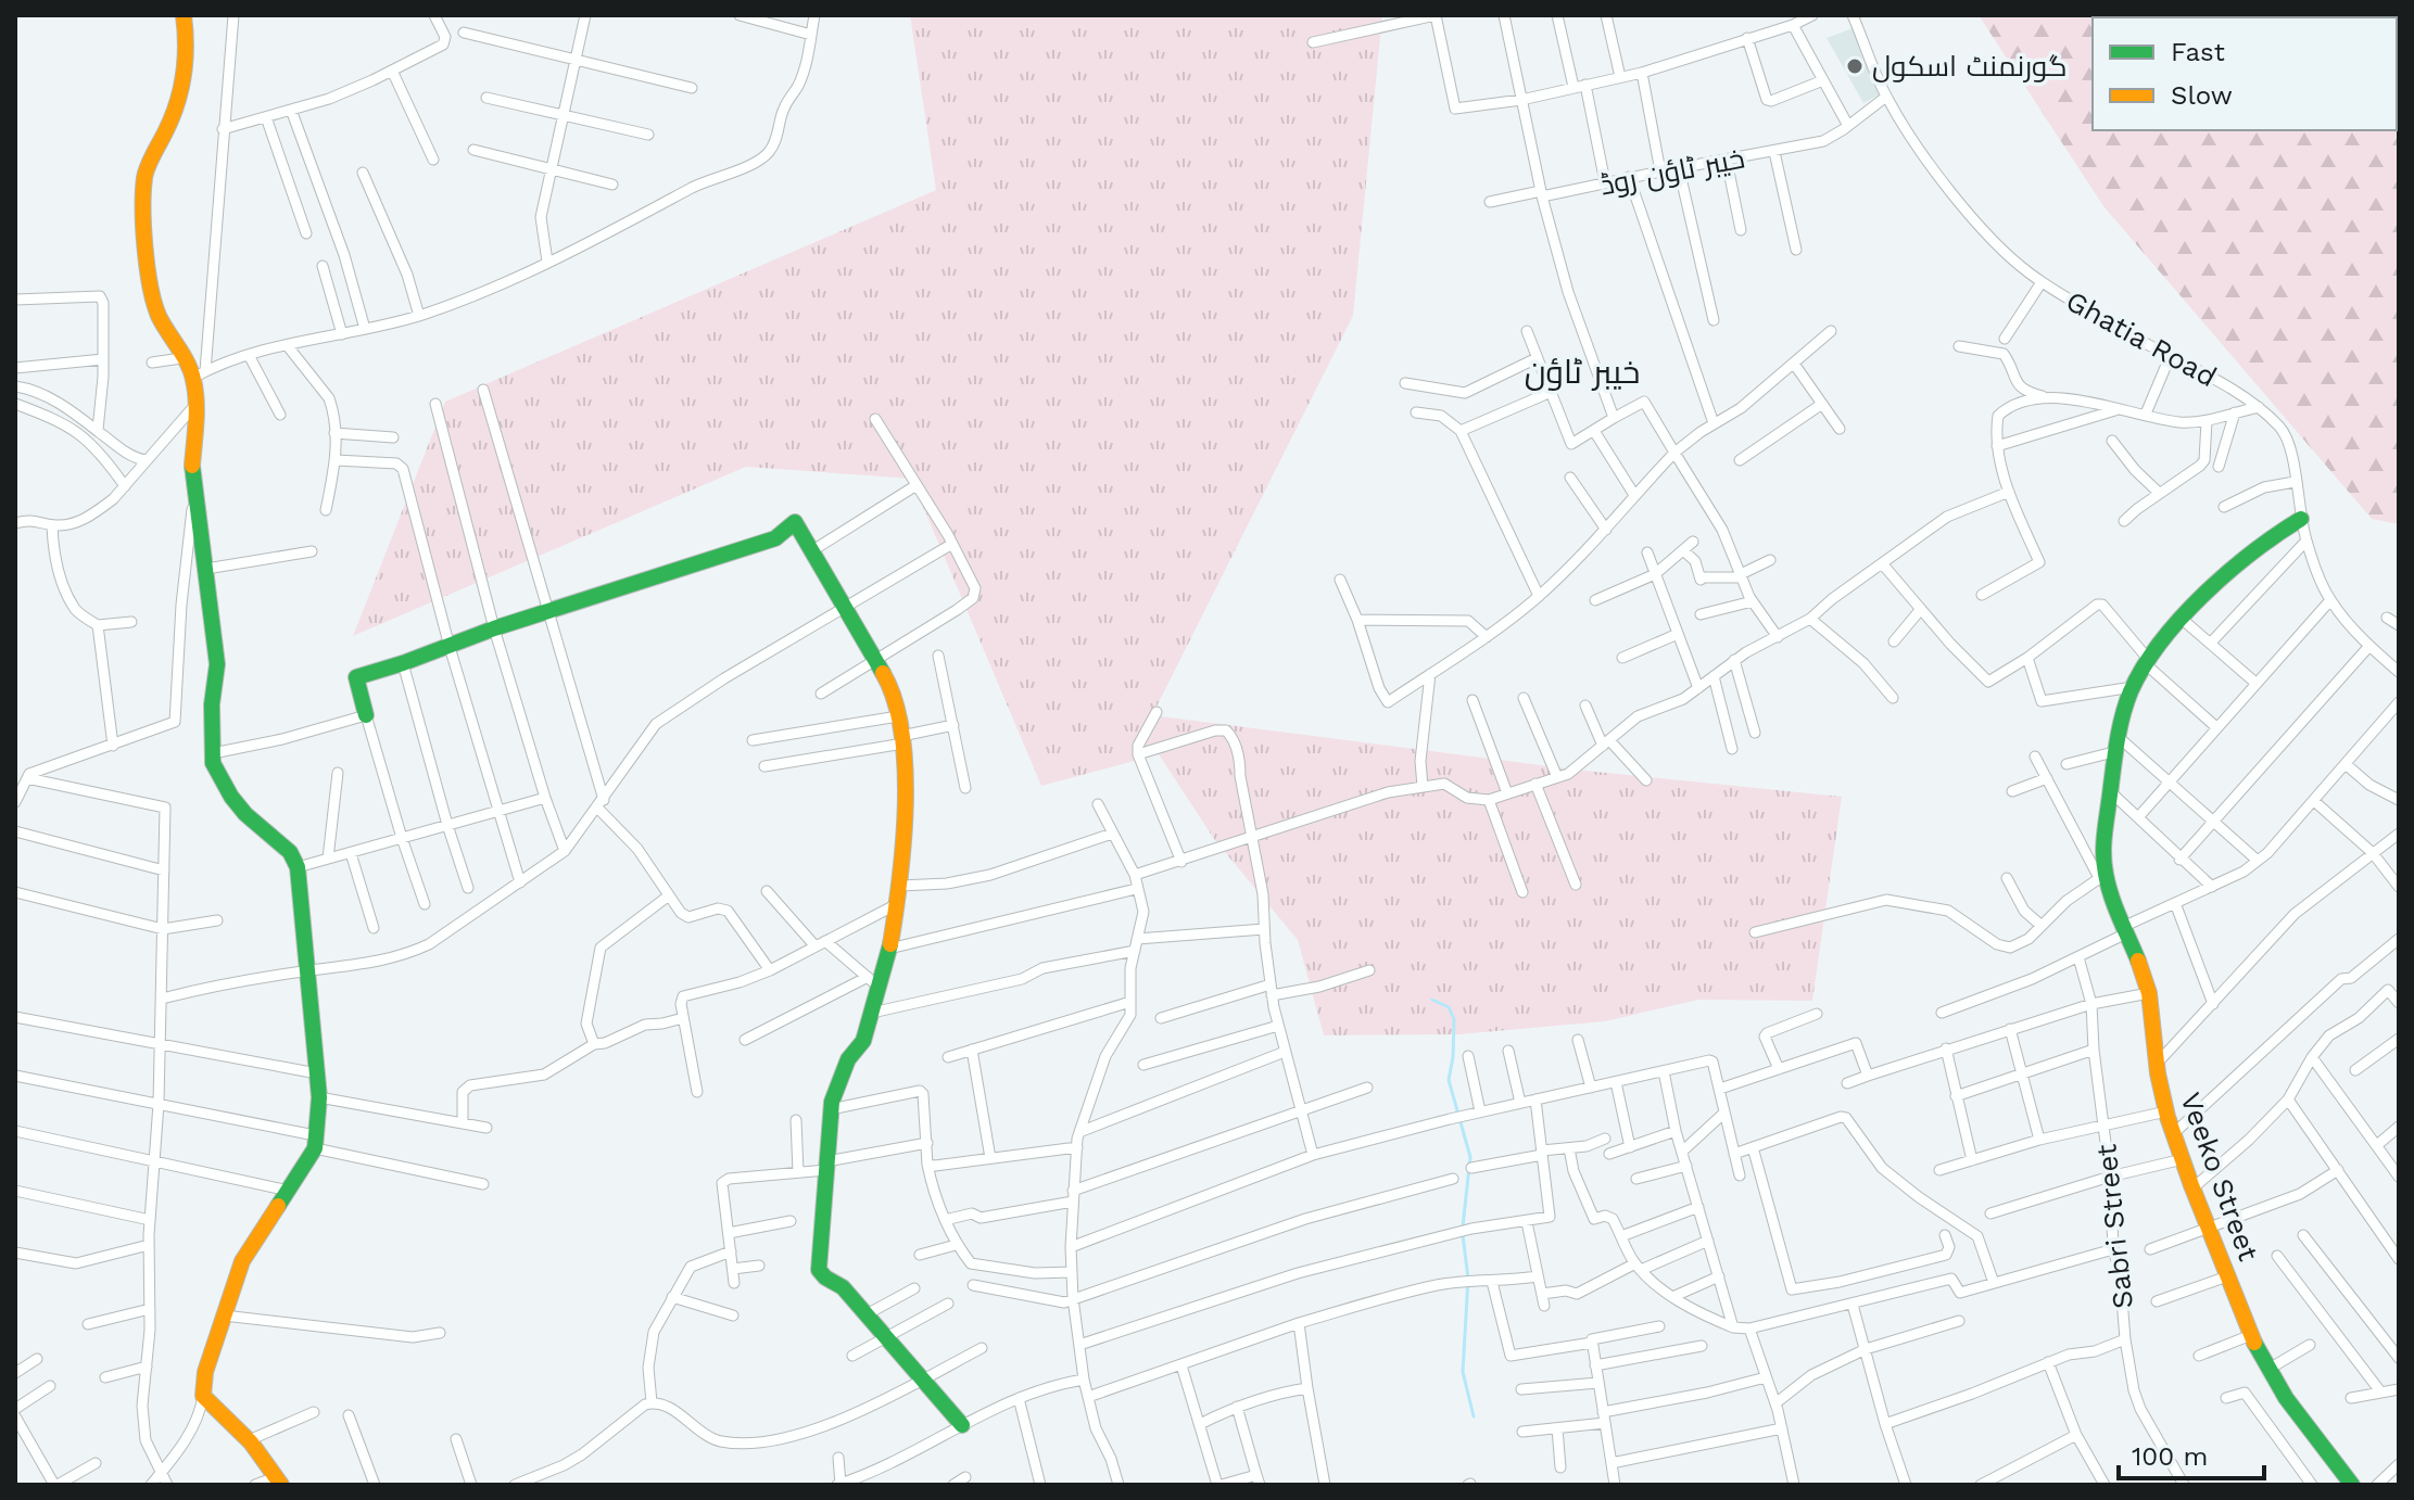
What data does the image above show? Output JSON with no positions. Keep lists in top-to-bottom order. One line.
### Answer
{"streets":{"street":["خیبر ٹاؤن روڈ","Ghatia Road","Veeko Street","Sabri Street"]},"crossings":[["خیبر ٹاؤن روڈ","Ghatia Road"],["Ghatia Road","Veeko Street"]],"districts":["خیبر ٹاؤن"],"places":["گورنمنٹ اسکول"],"legend":["Fast","Slow"],"scale_bar":"100 m"}
